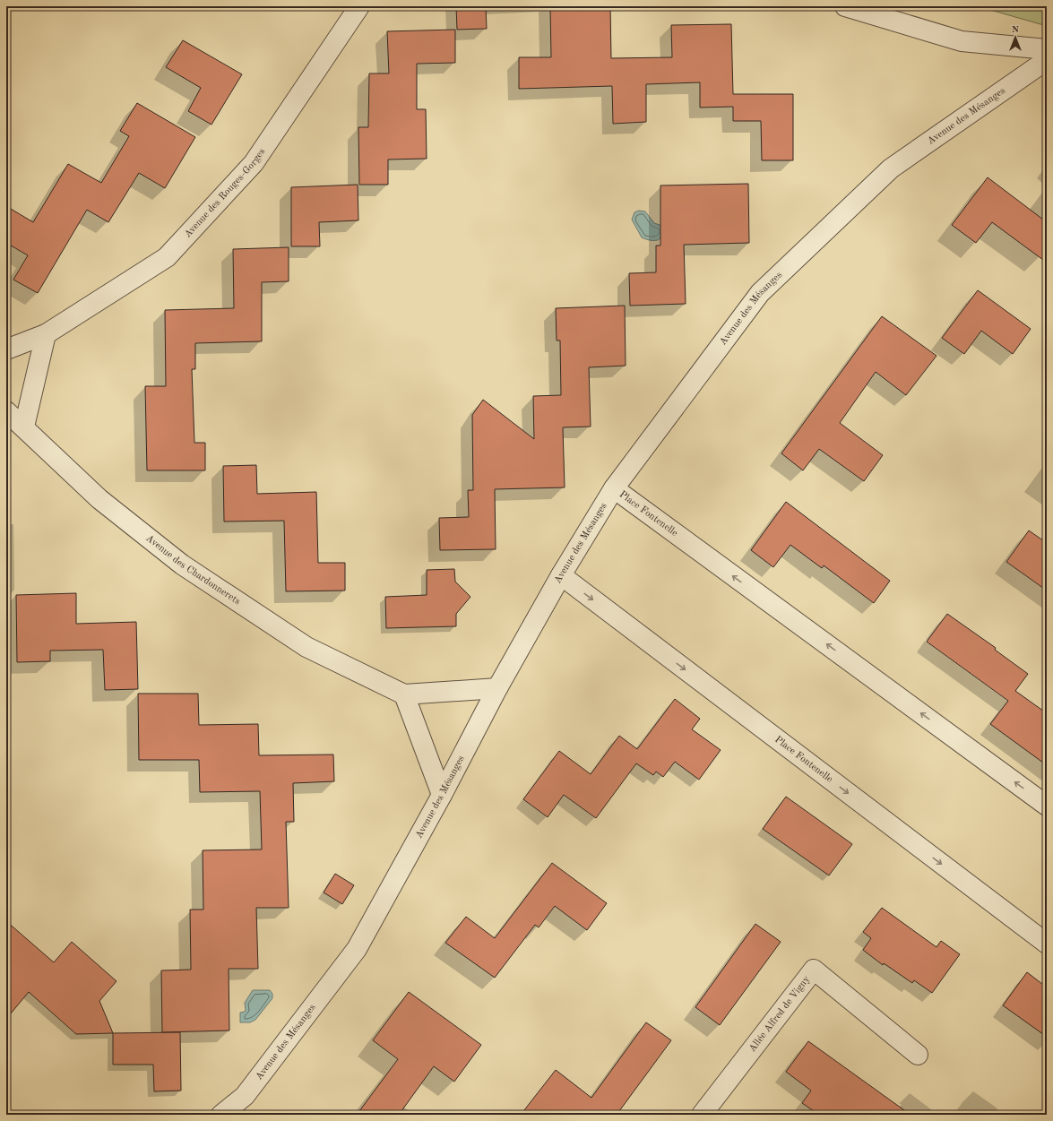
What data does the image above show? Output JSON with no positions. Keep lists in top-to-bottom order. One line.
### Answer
{"streets":{"street":["Avenue des Mésanges","Avenue des Rouges-Gorges","Place Fontenelle","Avenue des Chardonnerets","Allée Alfred de Vigny"]},"crossings":[["Avenue des Mésanges","Place Fontenelle"],["Avenue des Mésanges","Avenue des Chardonnerets"]],"north":"top"}
